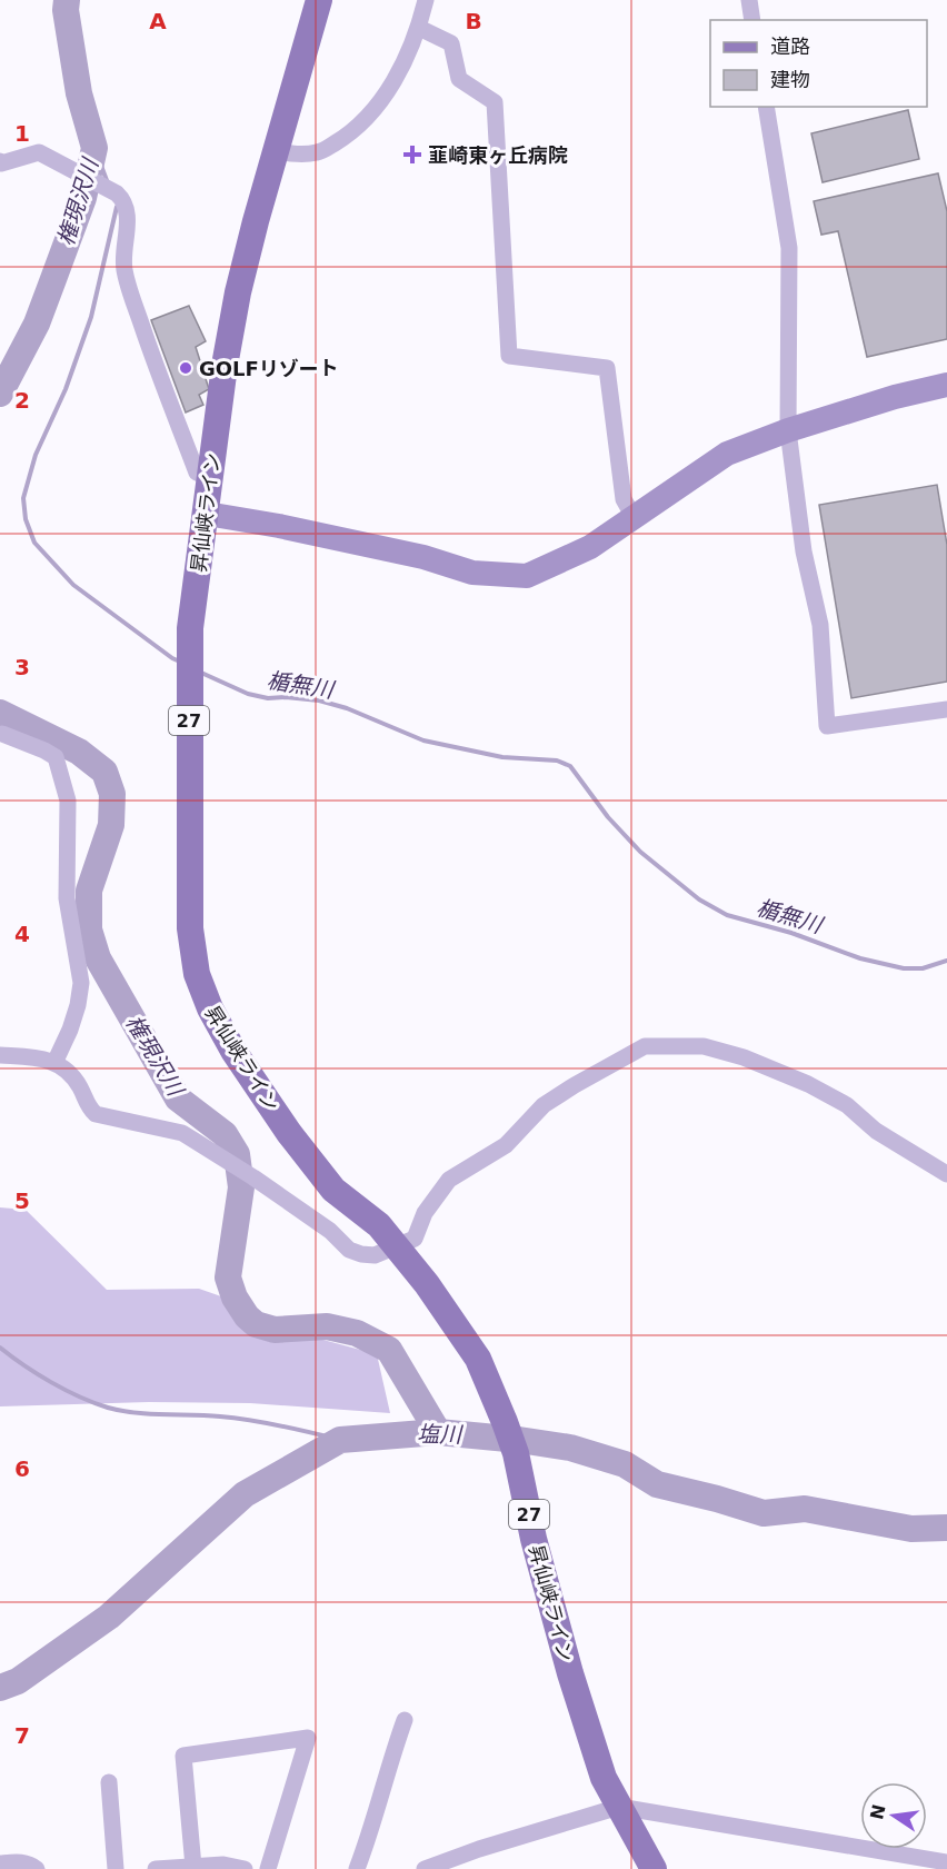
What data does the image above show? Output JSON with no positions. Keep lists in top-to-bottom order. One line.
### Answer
{"streets":{"main road":["昇仙峡ライン","27"]},"water":["権現沢川","楯無川","塩川"],"places":{"health":["韮崎東ヶ丘病院"],"other":["GOLFリゾート"]},"legend":["道路","建物"],"north":"left","grid":{"columns":["A","B"],"rows":["1","2","3","4","5","6","7"]}}
